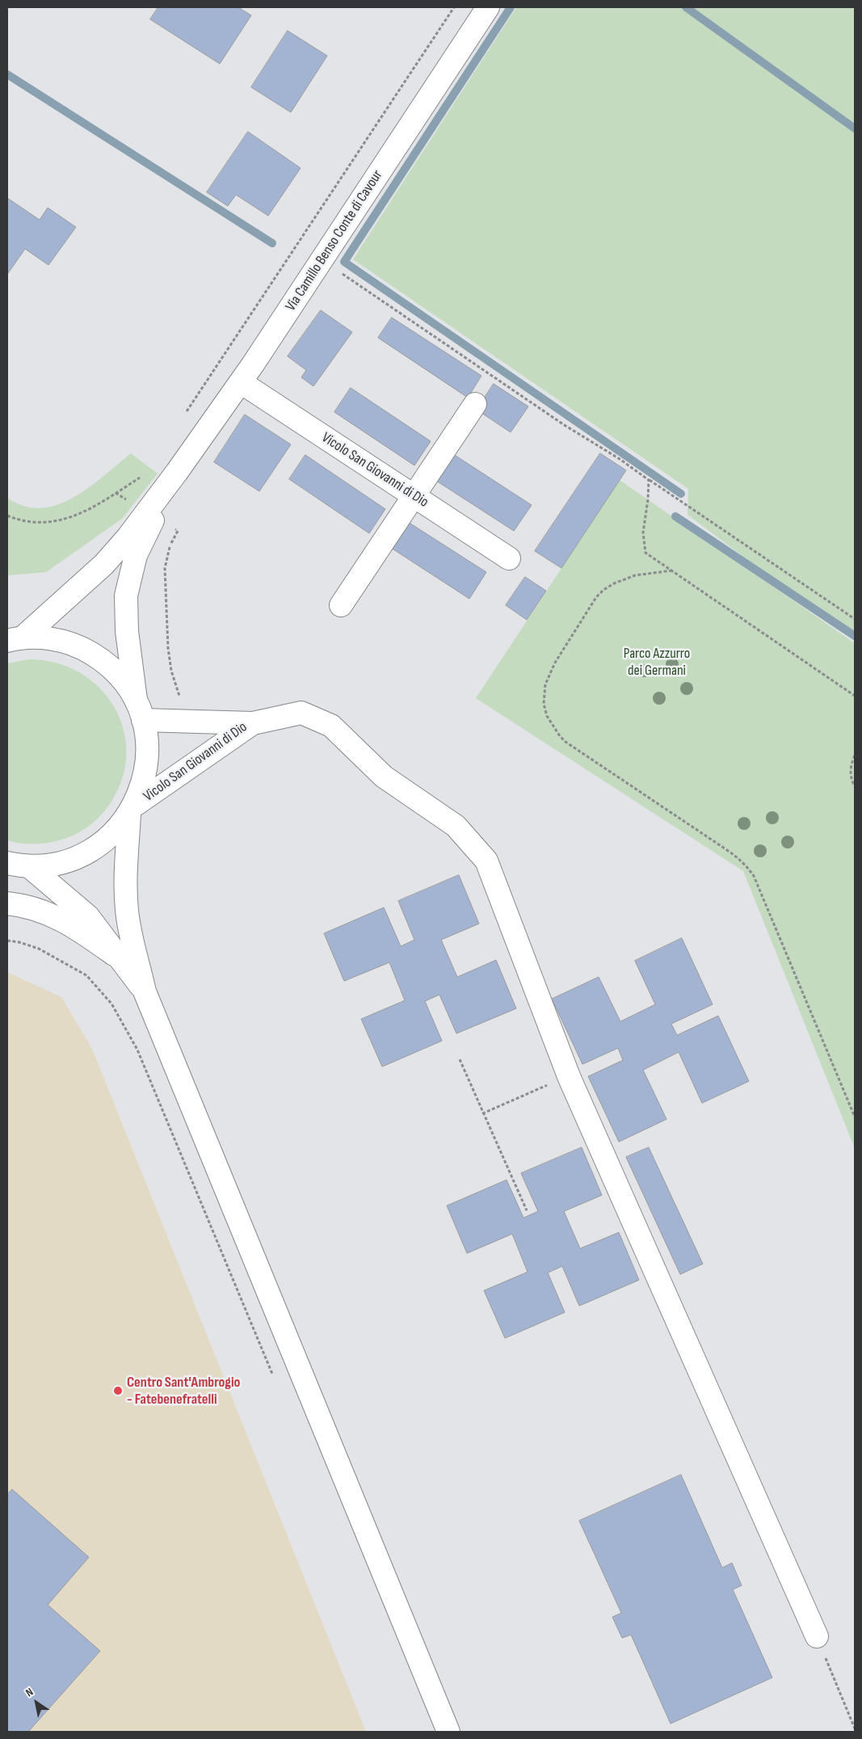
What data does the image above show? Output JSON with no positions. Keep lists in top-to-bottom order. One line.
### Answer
{"streets":{"main road":["Via Camillo Benso Conte di Cavour","Vicolo San Giovanni di Dio"]},"crossings":[["Via Camillo Benso Conte di Cavour","Vicolo San Giovanni di Dio"]],"parks":["Parco Azzurro dei Germani"],"places":["Centro Sant'Ambrogio - Fatebenefratelli"],"north":"top left"}
